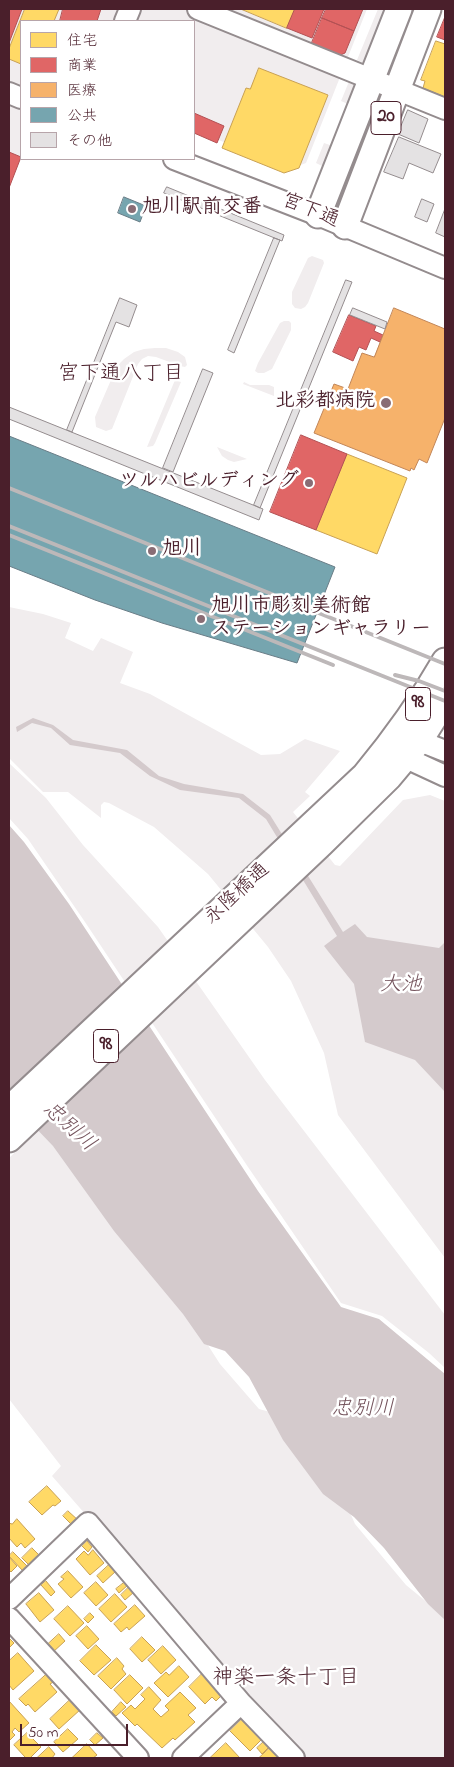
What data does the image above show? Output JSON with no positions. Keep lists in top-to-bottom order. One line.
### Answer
{"streets":{"main road":["20","98","永隆橋通"],"street":["宮下通"]},"crossings":[["20","宮下通"]],"districts":["宮下通八丁目","神楽一条十丁目"],"water":["大池","忠別川"],"places":["旭川駅前交番","北彩都病院","ツルハビルディング","旭川","旭川市彫刻美術館 ステーションギャラリー"],"legend":["住宅","商業","医療","公共","その他"],"scale_bar":"50 m"}
